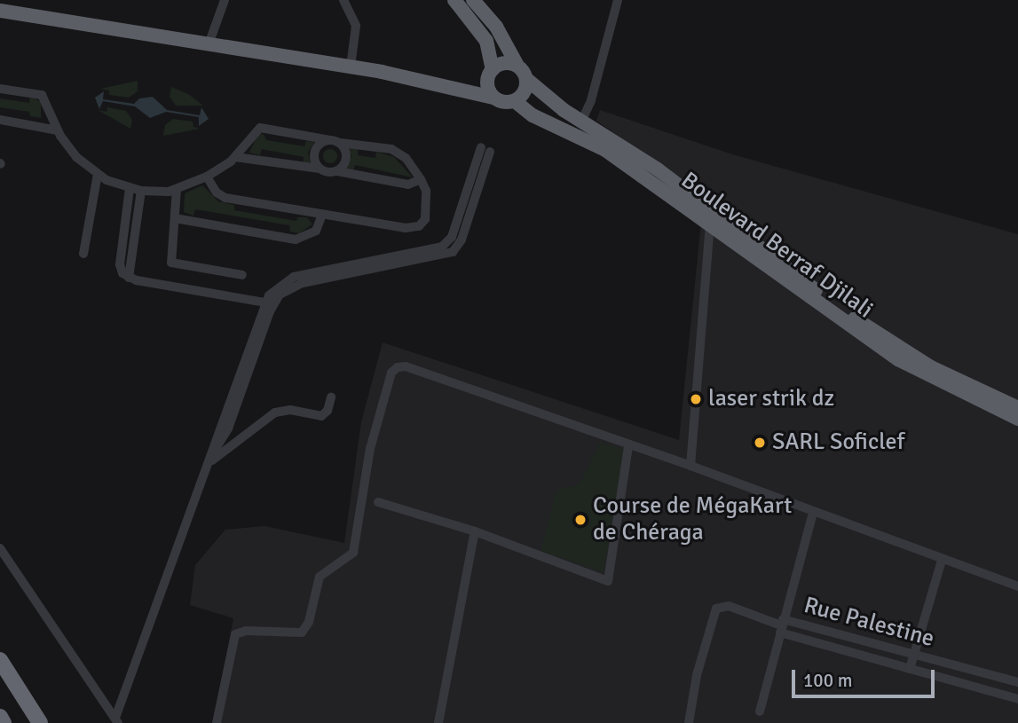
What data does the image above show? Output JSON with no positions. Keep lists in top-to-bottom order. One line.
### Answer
{"streets":{"highway":["Boulevard Berraf Djilali"],"street":["Rue Palestine"]},"places":["laser strik dz","SARL Soficlef","Course de MégaKart de Chéraga"],"scale_bar":"100 m"}
